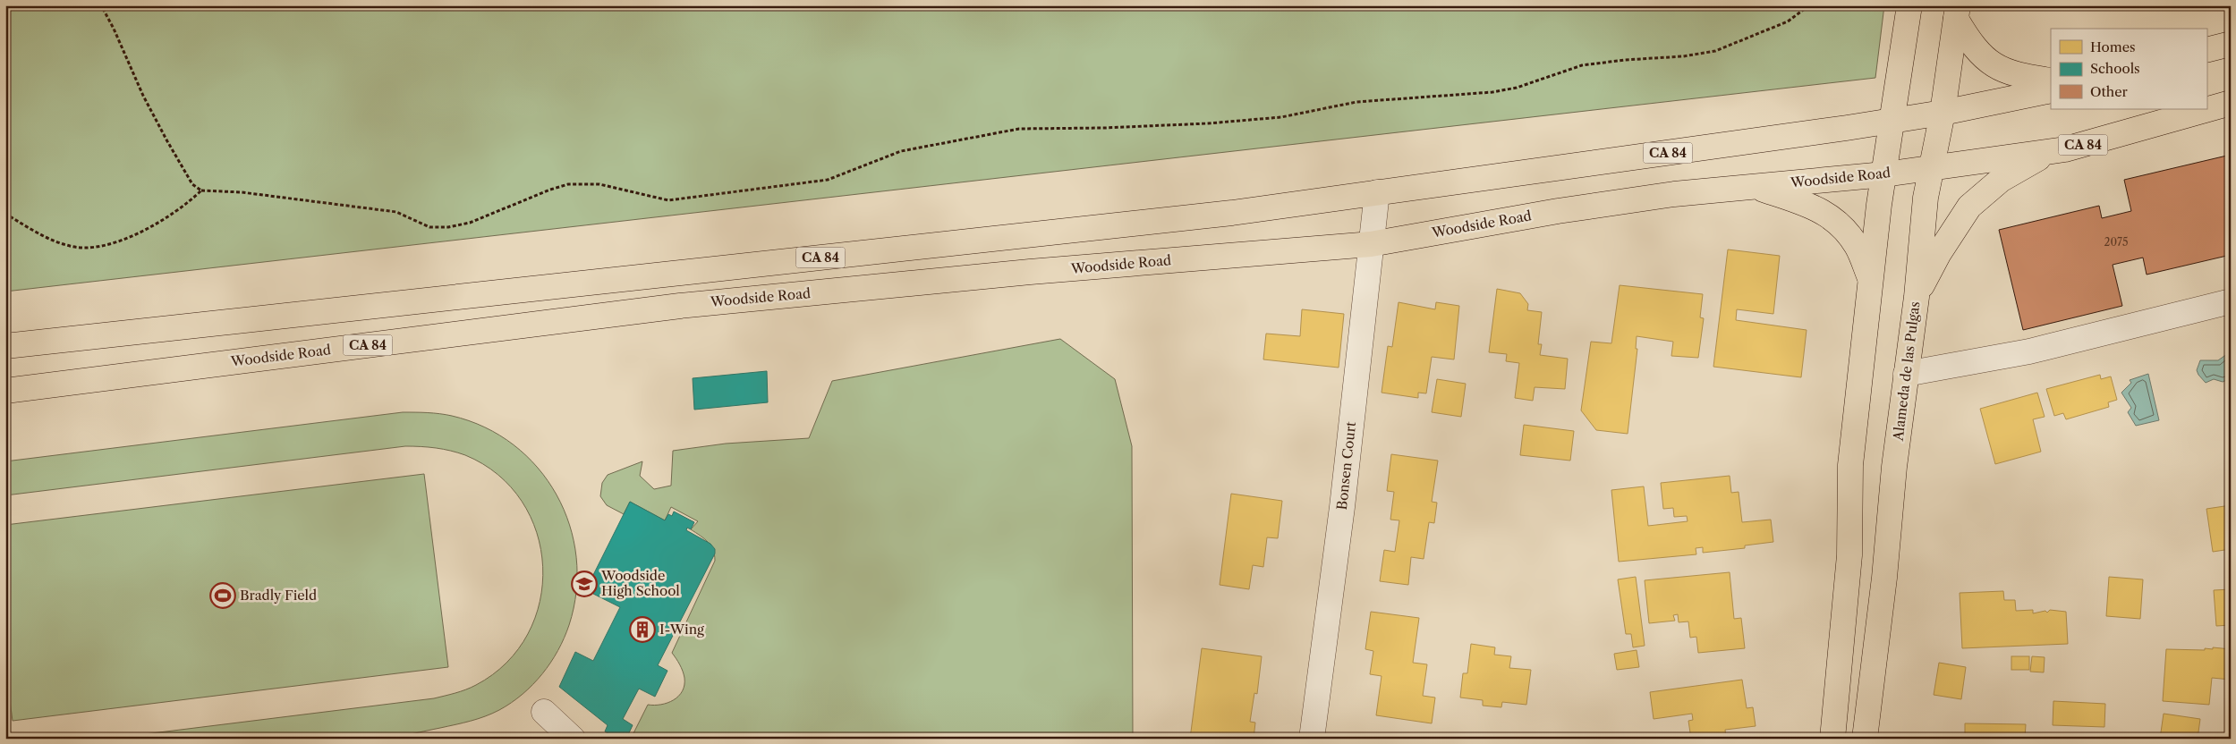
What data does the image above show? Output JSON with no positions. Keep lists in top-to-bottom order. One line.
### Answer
{"streets":{"main road":["CA 84","Woodside Road","Alameda de las Pulgas"],"street":["Bonsen Court"]},"crossings":[["CA 84","Alameda de las Pulgas"],["CA 84","Bonsen Court"],["Woodside Road","Alameda de las Pulgas"],["Woodside Road","Bonsen Court"]],"places":{"school or university":["Woodside High School"],"sports":["Bradly Field"],"building":["I-Wing"]},"house_numbers":["2075"],"legend":["Homes","Schools","Other"]}
